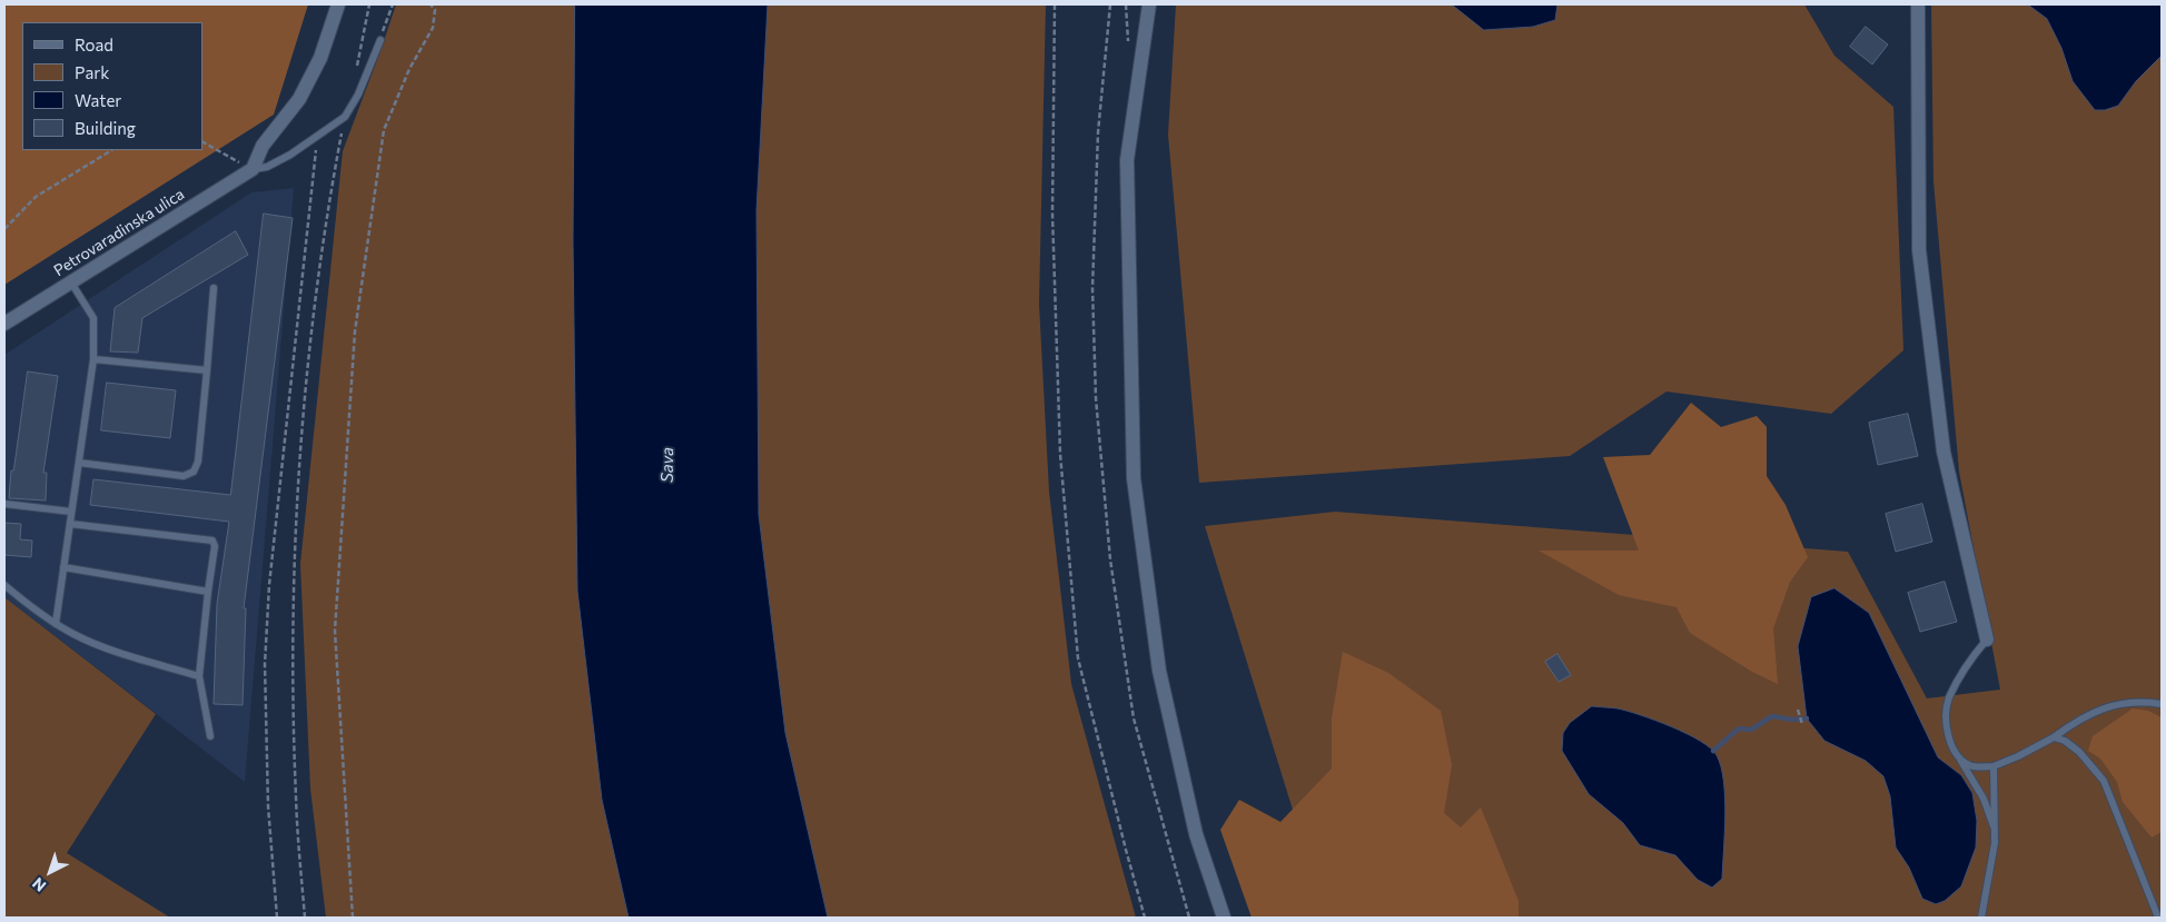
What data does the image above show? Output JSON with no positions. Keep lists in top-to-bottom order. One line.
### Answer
{"streets":{"street":["Petrovaradinska ulica"]},"water":["Sava"],"legend":["Road","Park","Water","Building"],"north":"bottom left"}
